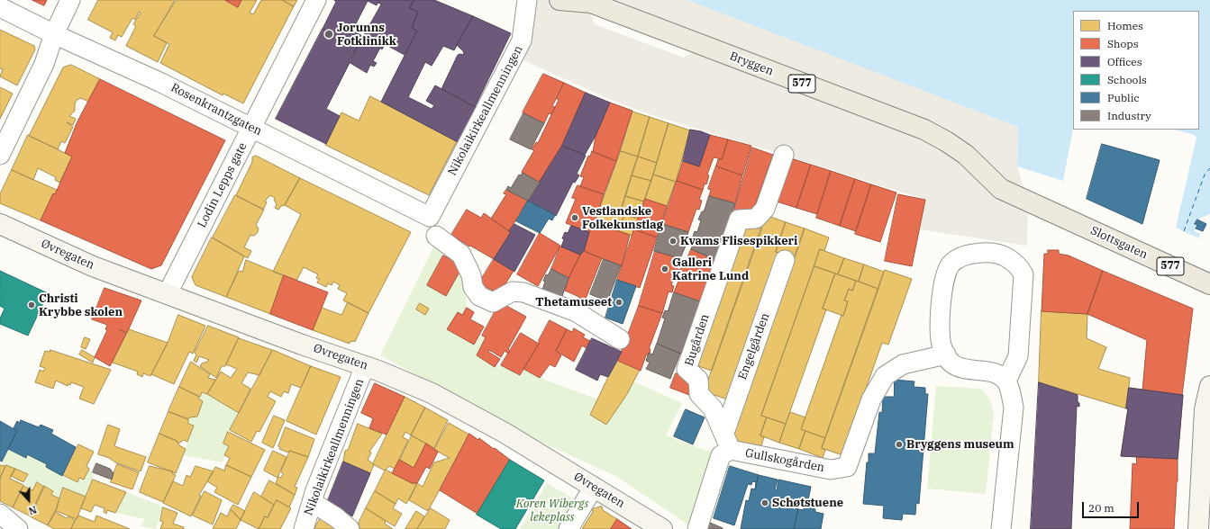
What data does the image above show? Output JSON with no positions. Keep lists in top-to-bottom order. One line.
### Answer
{"streets":{"main road":["Bryggen","577","Slottsgaten","Øvregaten"],"street":["Rosenkrantzgaten","Nikolaikirkeallmenningen","Lodin Lepps gate","Bugården","Engelgården","Gullskogården"]},"crossings":[["Bryggen","Slottsgaten"],["Rosenkrantzgaten","Nikolaikirkeallmenningen"],["Rosenkrantzgaten","Lodin Lepps gate"],["Nikolaikirkeallmenningen","Øvregaten"],["Lodin Lepps gate","Øvregaten"],["Bugården","Engelgården"],["Bugården","Gullskogården"]],"parks":["Koren Wibergs lekeplass"],"places":["Jorunns Fotklinikk","Vestlandske Folkekunstlag","Kvams Flisespikkeri","Galleri Katrine Lund","Thetamuseet","Christi Krybbe skolen","Bryggens museum","Schøtstuene"],"legend":["Homes","Shops","Offices","Schools","Public","Industry"],"scale_bar":"20 m","north":"bottom"}
